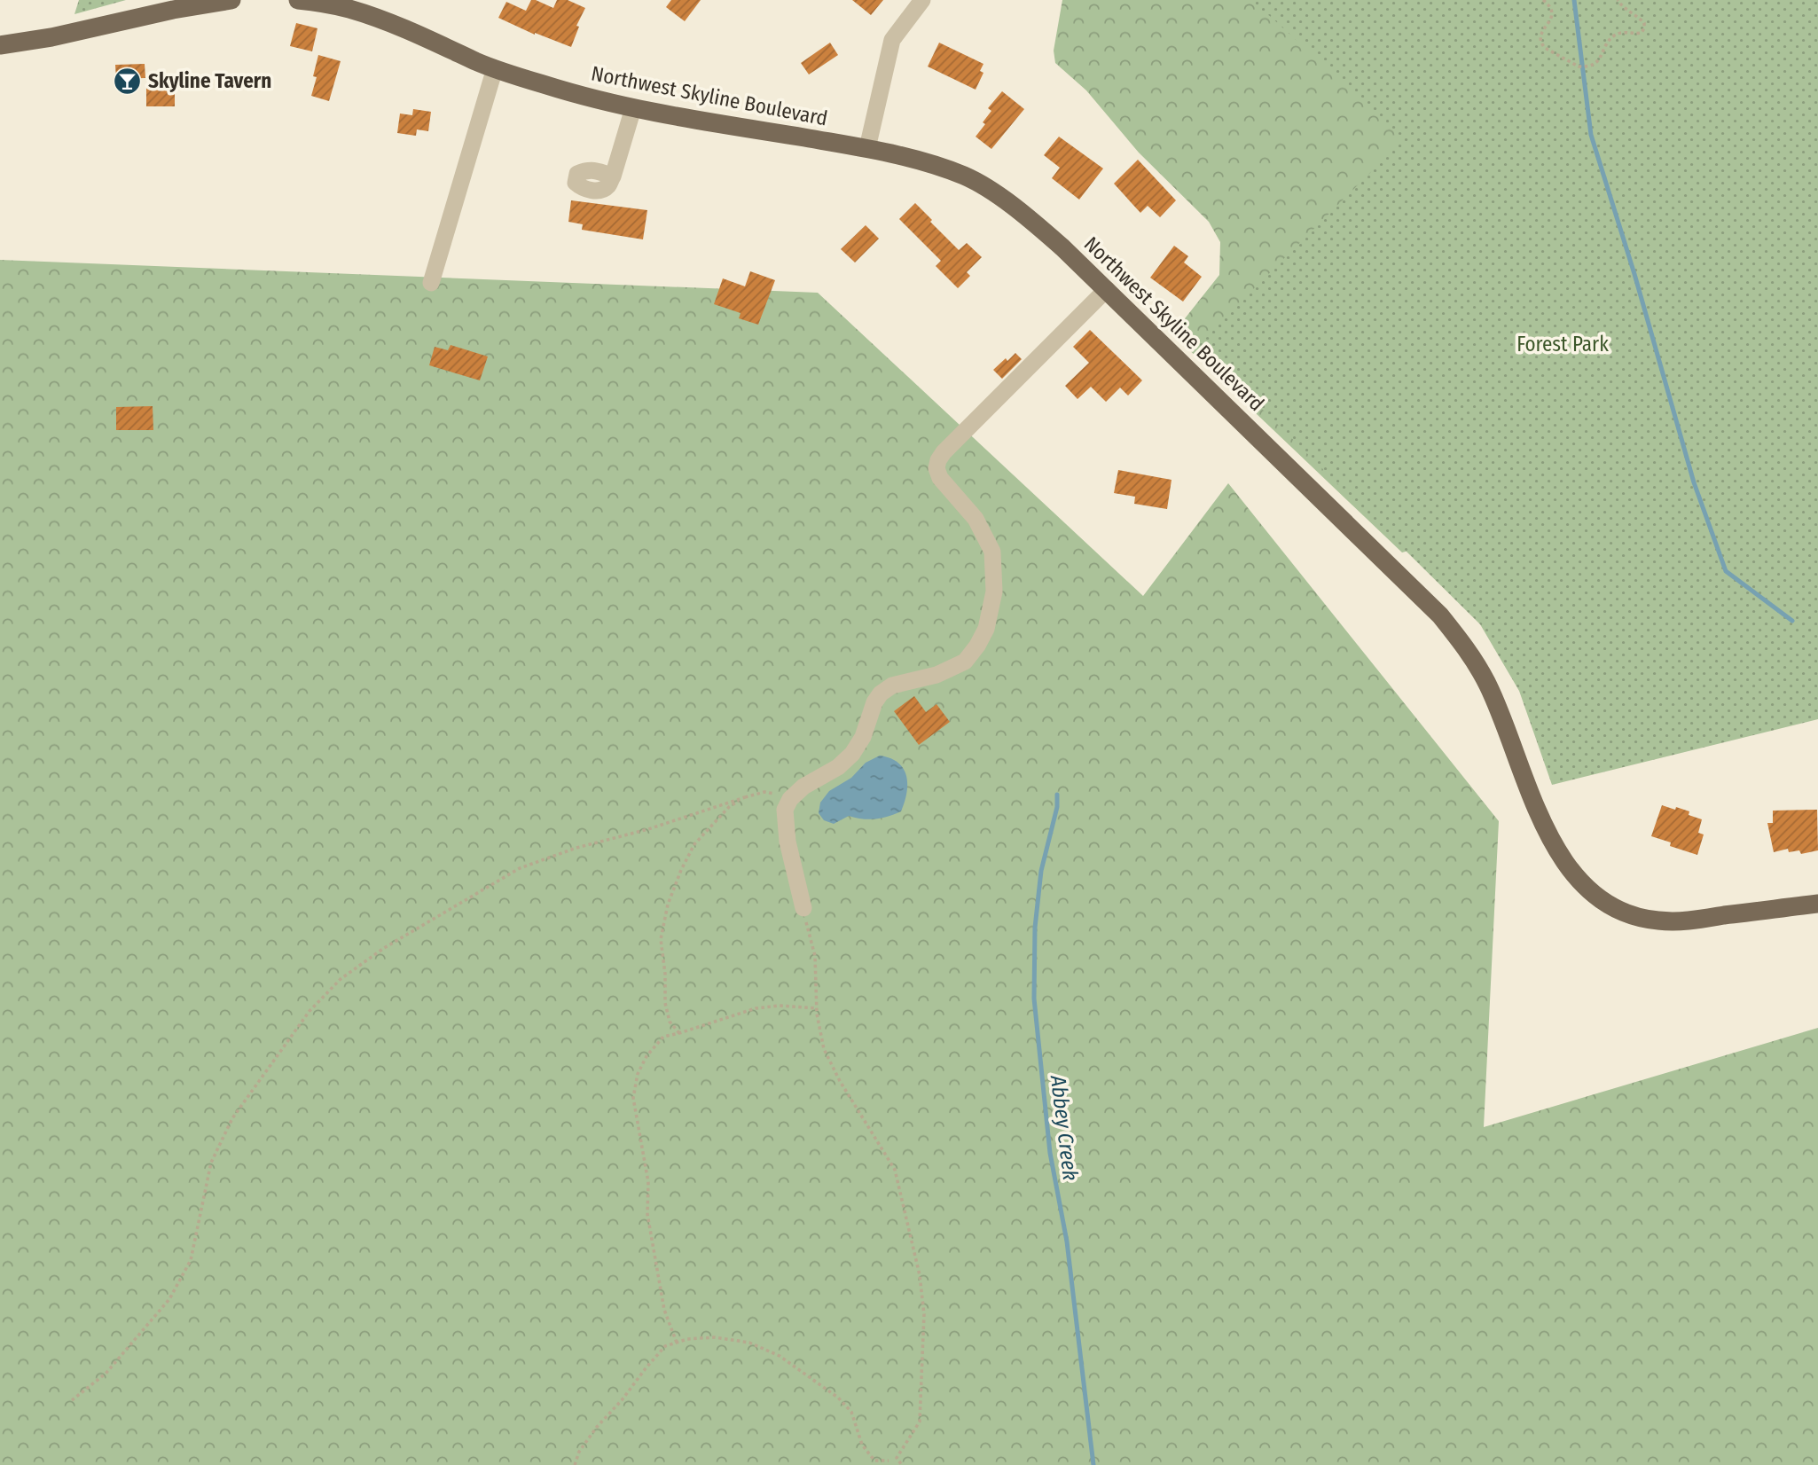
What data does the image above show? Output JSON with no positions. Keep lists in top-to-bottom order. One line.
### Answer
{"streets":{"main road":["Northwest Skyline Boulevard"]},"water":["Abbey Creek"],"parks":["Forest Park"],"places":{"bar":["Skyline Tavern"]}}
